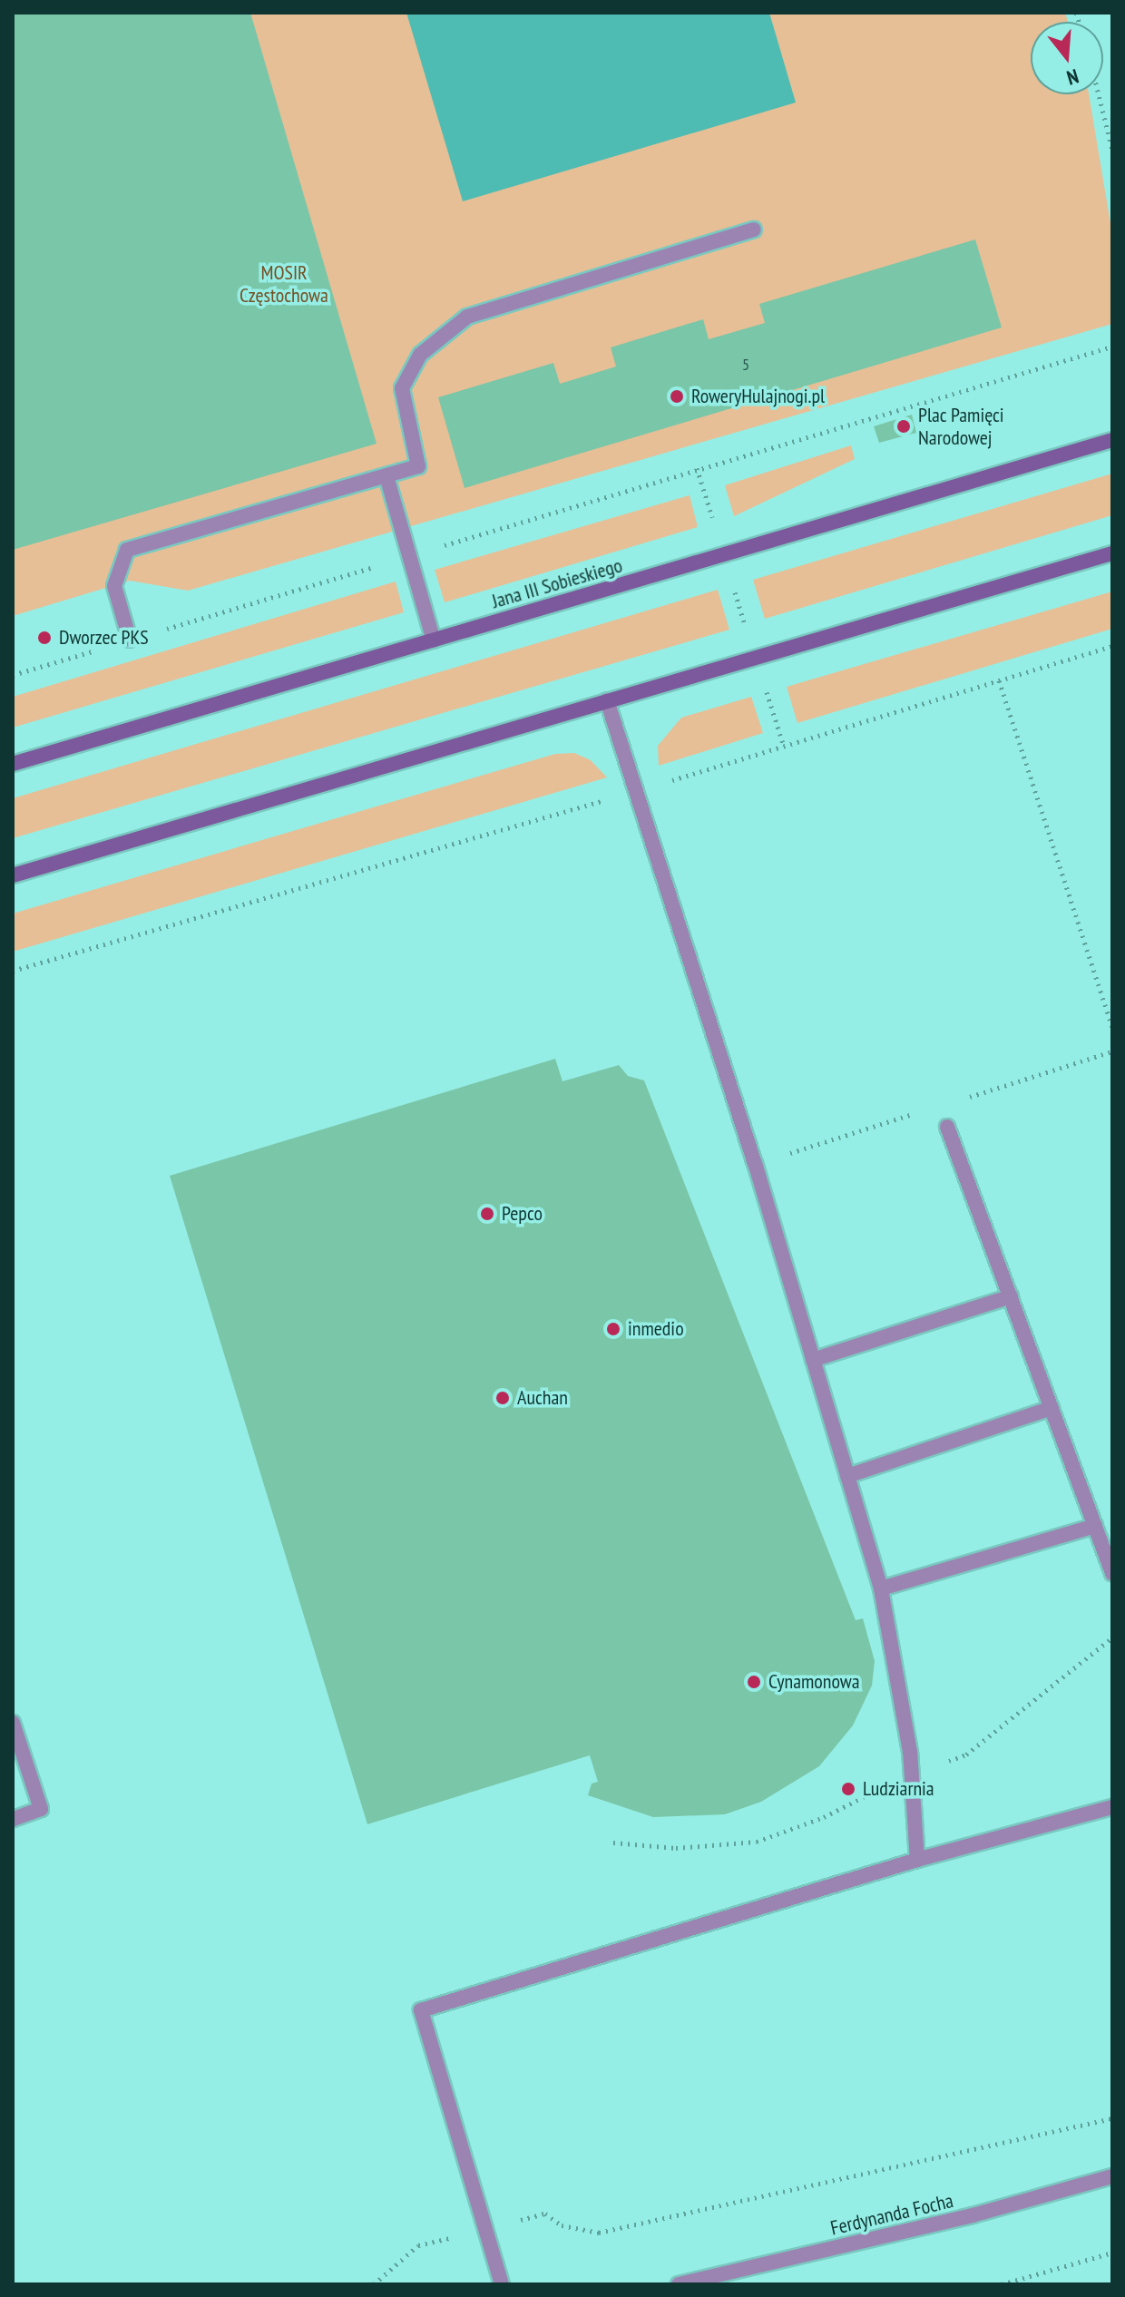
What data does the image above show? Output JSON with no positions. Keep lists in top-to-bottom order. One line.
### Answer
{"streets":{"street":["Jana III Sobieskiego","Ferdynanda Focha"]},"parks":["MOSIR Częstochowa"],"places":["RoweryHulajnogi.pl","Plac Pamięci Narodowej","Dworzec PKS","Pepco","inmedio","Auchan","Cynamonowa","Ludziarnia"],"house_numbers":["5"],"north":"bottom"}
